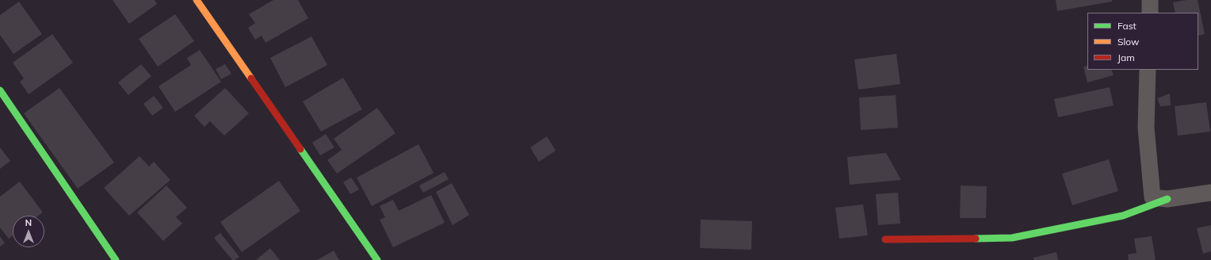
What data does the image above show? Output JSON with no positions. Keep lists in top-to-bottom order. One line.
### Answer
{"legend":["Fast","Slow","Jam"],"north":"top"}
